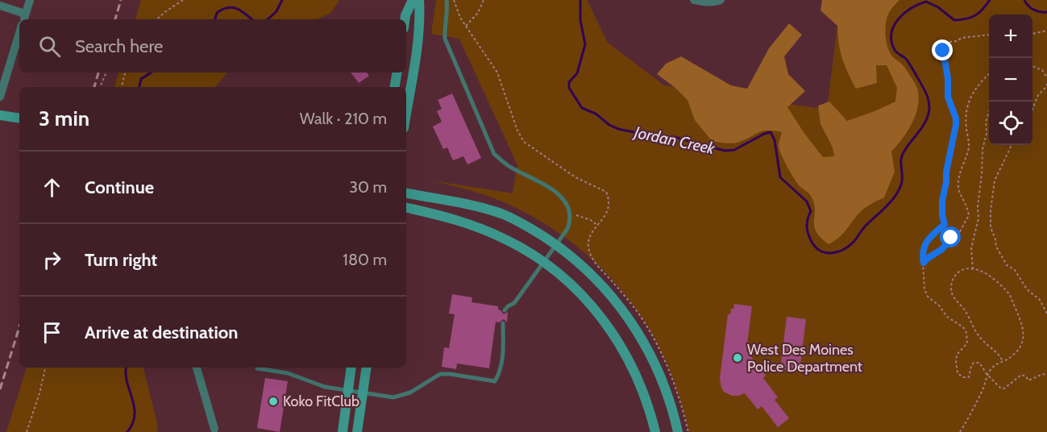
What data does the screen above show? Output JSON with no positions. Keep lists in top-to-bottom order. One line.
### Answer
{"water":["Jordan Creek"],"places":["West Des Moines Police Department","Koko FitClub"],"page":{"map_buttons":["+","−"],"search":"Search here","heading":["3 min","Walk · 210 m"],"list":[["Continue","30 m"],["Turn right","180 m"],"Arrive at destination"]}}
